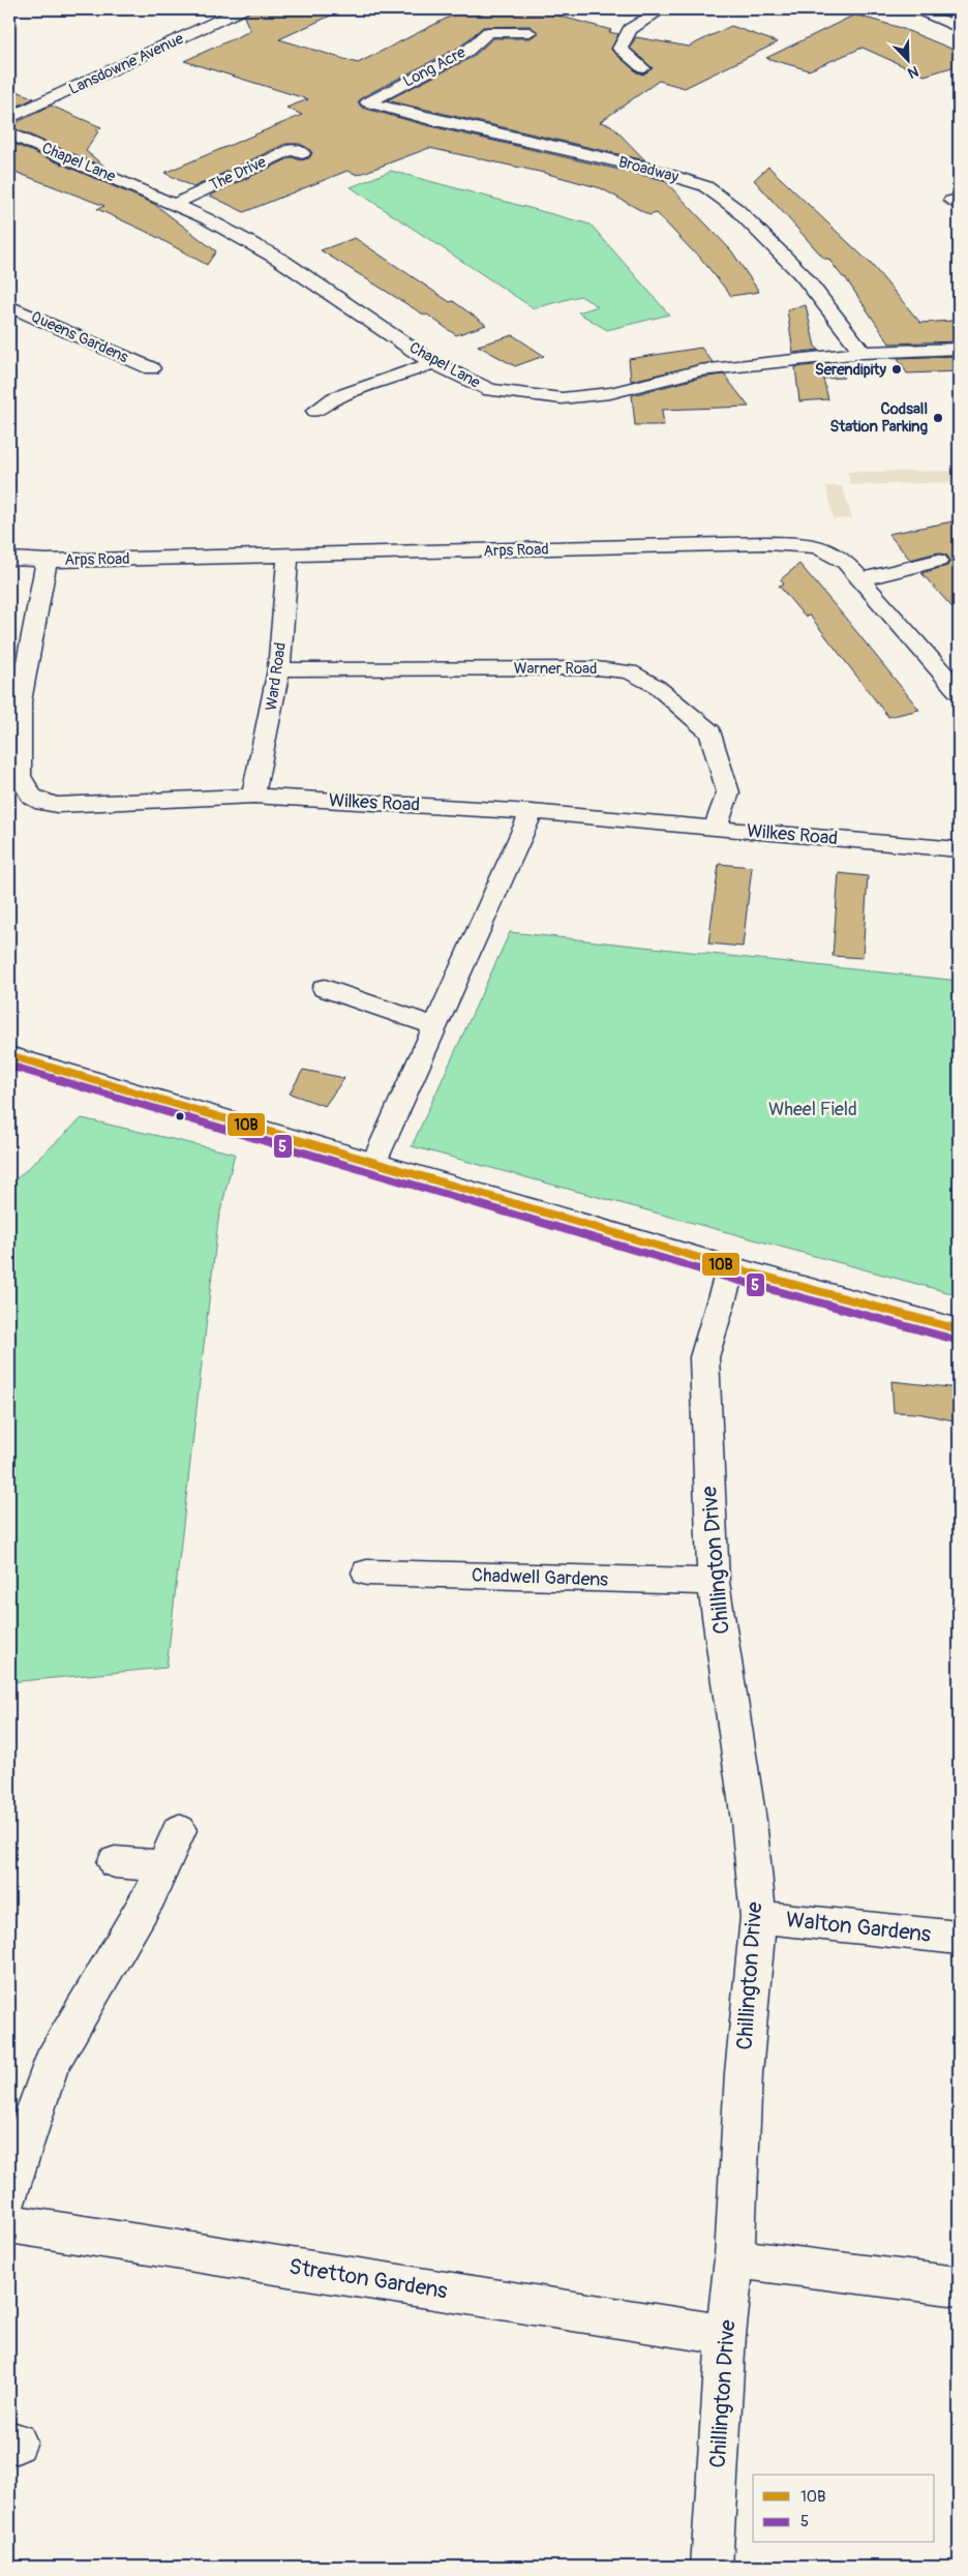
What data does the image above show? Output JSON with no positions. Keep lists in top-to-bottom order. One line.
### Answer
{"streets":{"street":["Lansdowne Avenue","Long Acre","Chapel Lane","Broadway","The Drive","Queens Gardens","Arps Road","Warner Road","Ward Road","Wilkes Road","Chillington Drive","Chadwell Gardens","Walton Gardens","Stretton Gardens"]},"crossings":[["Long Acre","Broadway"],["Chapel Lane","Broadway"],["Chapel Lane","The Drive"],["Arps Road","Ward Road"],["Arps Road","Wilkes Road"],["Warner Road","Ward Road"],["Warner Road","Wilkes Road"],["Ward Road","Wilkes Road"],["Chillington Drive","Chadwell Gardens"],["Chillington Drive","Walton Gardens"],["Chillington Drive","Stretton Gardens"]],"parks":["Wheel Field"],"places":["Serendipity","Codsall Station Parking"],"lines":["transit line 10B","transit line 5"],"legend":["10B","5"],"north":"bottom right"}
